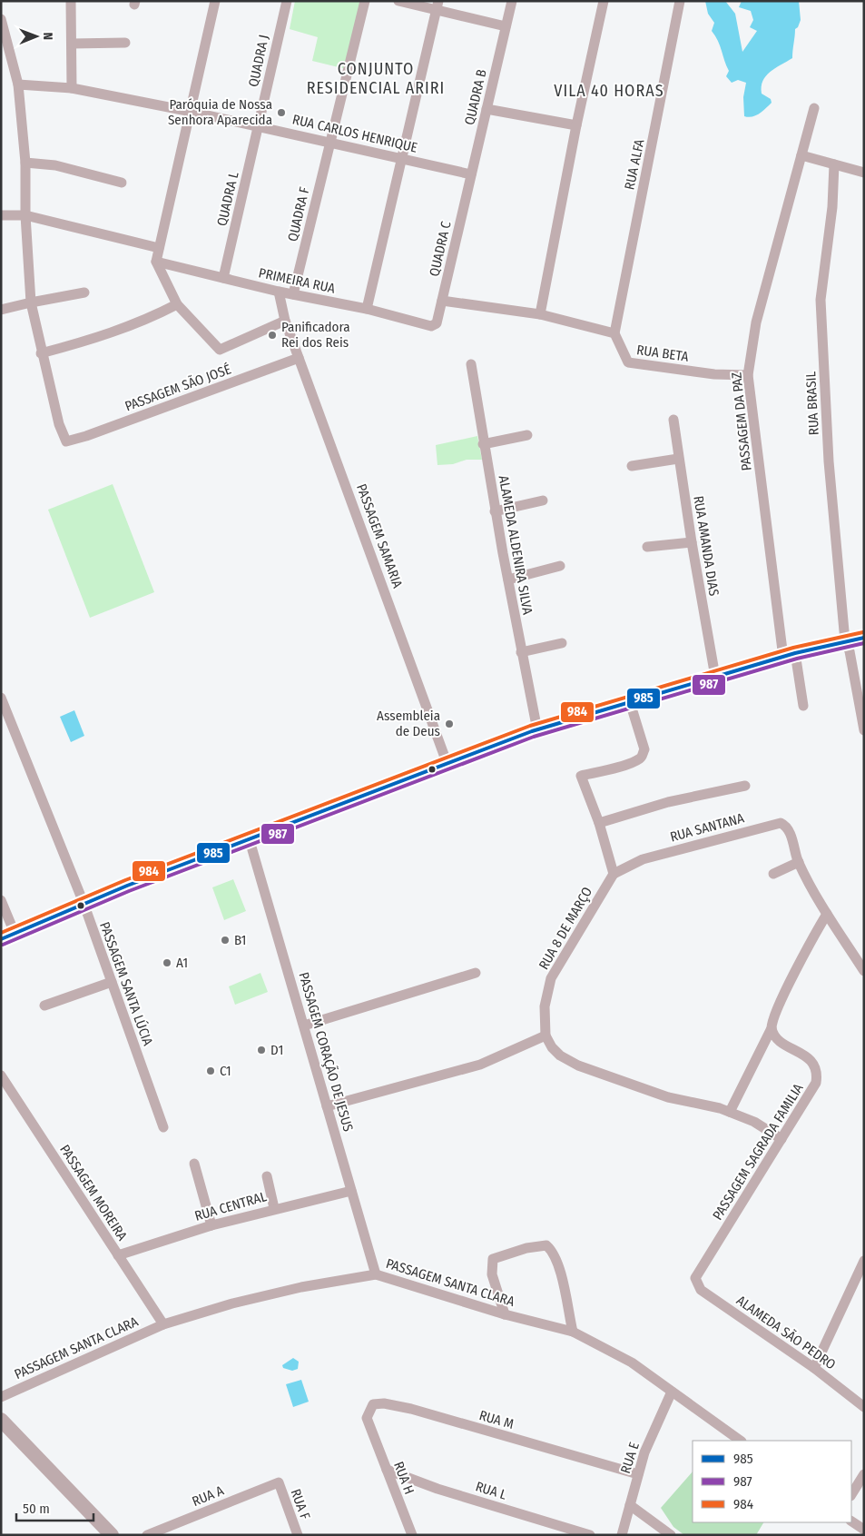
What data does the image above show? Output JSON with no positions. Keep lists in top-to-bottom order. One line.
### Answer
{"streets":{"street":["QUADRA J","QUADRA B","RUA CARLOS HENRIQUE","RUA ALFA","QUADRA L","QUADRA F","QUADRA C","PRIMEIRA RUA","RUA BETA","PASSAGEM SÃO JOSÉ","RUA BRASIL","PASSAGEM DA PAZ","PASSAGEM SAMARIA","ALAMEDA ALDENIRA SILVA","RUA AMANDA DIAS","RUA SANTANA","RUA 8 DE MARÇO","PASSAGEM SANTA LÚCIA","PASSAGEM CORAÇÃO DE JESUS","PASSAGEM SAGRADA FAMILIA","PASSAGEM MOREIRA","RUA CENTRAL","PASSAGEM SANTA CLARA","ALAMEDA SÃO PEDRO","RUA M","RUA E","RUA H","RUA L","RUA A","RUA F"]},"crossings":[["QUADRA J","RUA CARLOS HENRIQUE"],["QUADRA J","QUADRA L"],["QUADRA B","RUA CARLOS HENRIQUE"],["QUADRA B","QUADRA C"],["RUA CARLOS HENRIQUE","QUADRA L"],["RUA CARLOS HENRIQUE","QUADRA F"],["RUA CARLOS HENRIQUE","QUADRA C"],["RUA ALFA","RUA BETA"],["QUADRA L","PRIMEIRA RUA"],["QUADRA F","PRIMEIRA RUA"],["QUADRA C","PRIMEIRA RUA"],["PRIMEIRA RUA","PASSAGEM SAMARIA"],["RUA BETA","PASSAGEM DA PAZ"],["PASSAGEM SÃO JOSÉ","PASSAGEM SAMARIA"],["RUA SANTANA","RUA 8 DE MARÇO"],["PASSAGEM CORAÇÃO DE JESUS","RUA CENTRAL"],["PASSAGEM CORAÇÃO DE JESUS","PASSAGEM SANTA CLARA"],["PASSAGEM SAGRADA FAMILIA","ALAMEDA SÃO PEDRO"],["PASSAGEM MOREIRA","RUA CENTRAL"],["PASSAGEM MOREIRA","PASSAGEM SANTA CLARA"],["PASSAGEM SANTA CLARA","RUA E"],["RUA M","RUA E"],["RUA M","RUA H"],["RUA H","RUA L"],["RUA A","RUA F"]],"districts":["CONJUNTO RESIDENCIAL ARIRI","VILA 40 HORAS"],"places":["Paróquia de Nossa Senhora Aparecida","Panificadora Rei dos Reis","Assembleia de Deus","B1","A1","D1","C1"],"lines":["transit line 984","transit line 985","transit line 987"],"legend":["985","987","984"],"scale_bar":"50 m","north":"right"}
